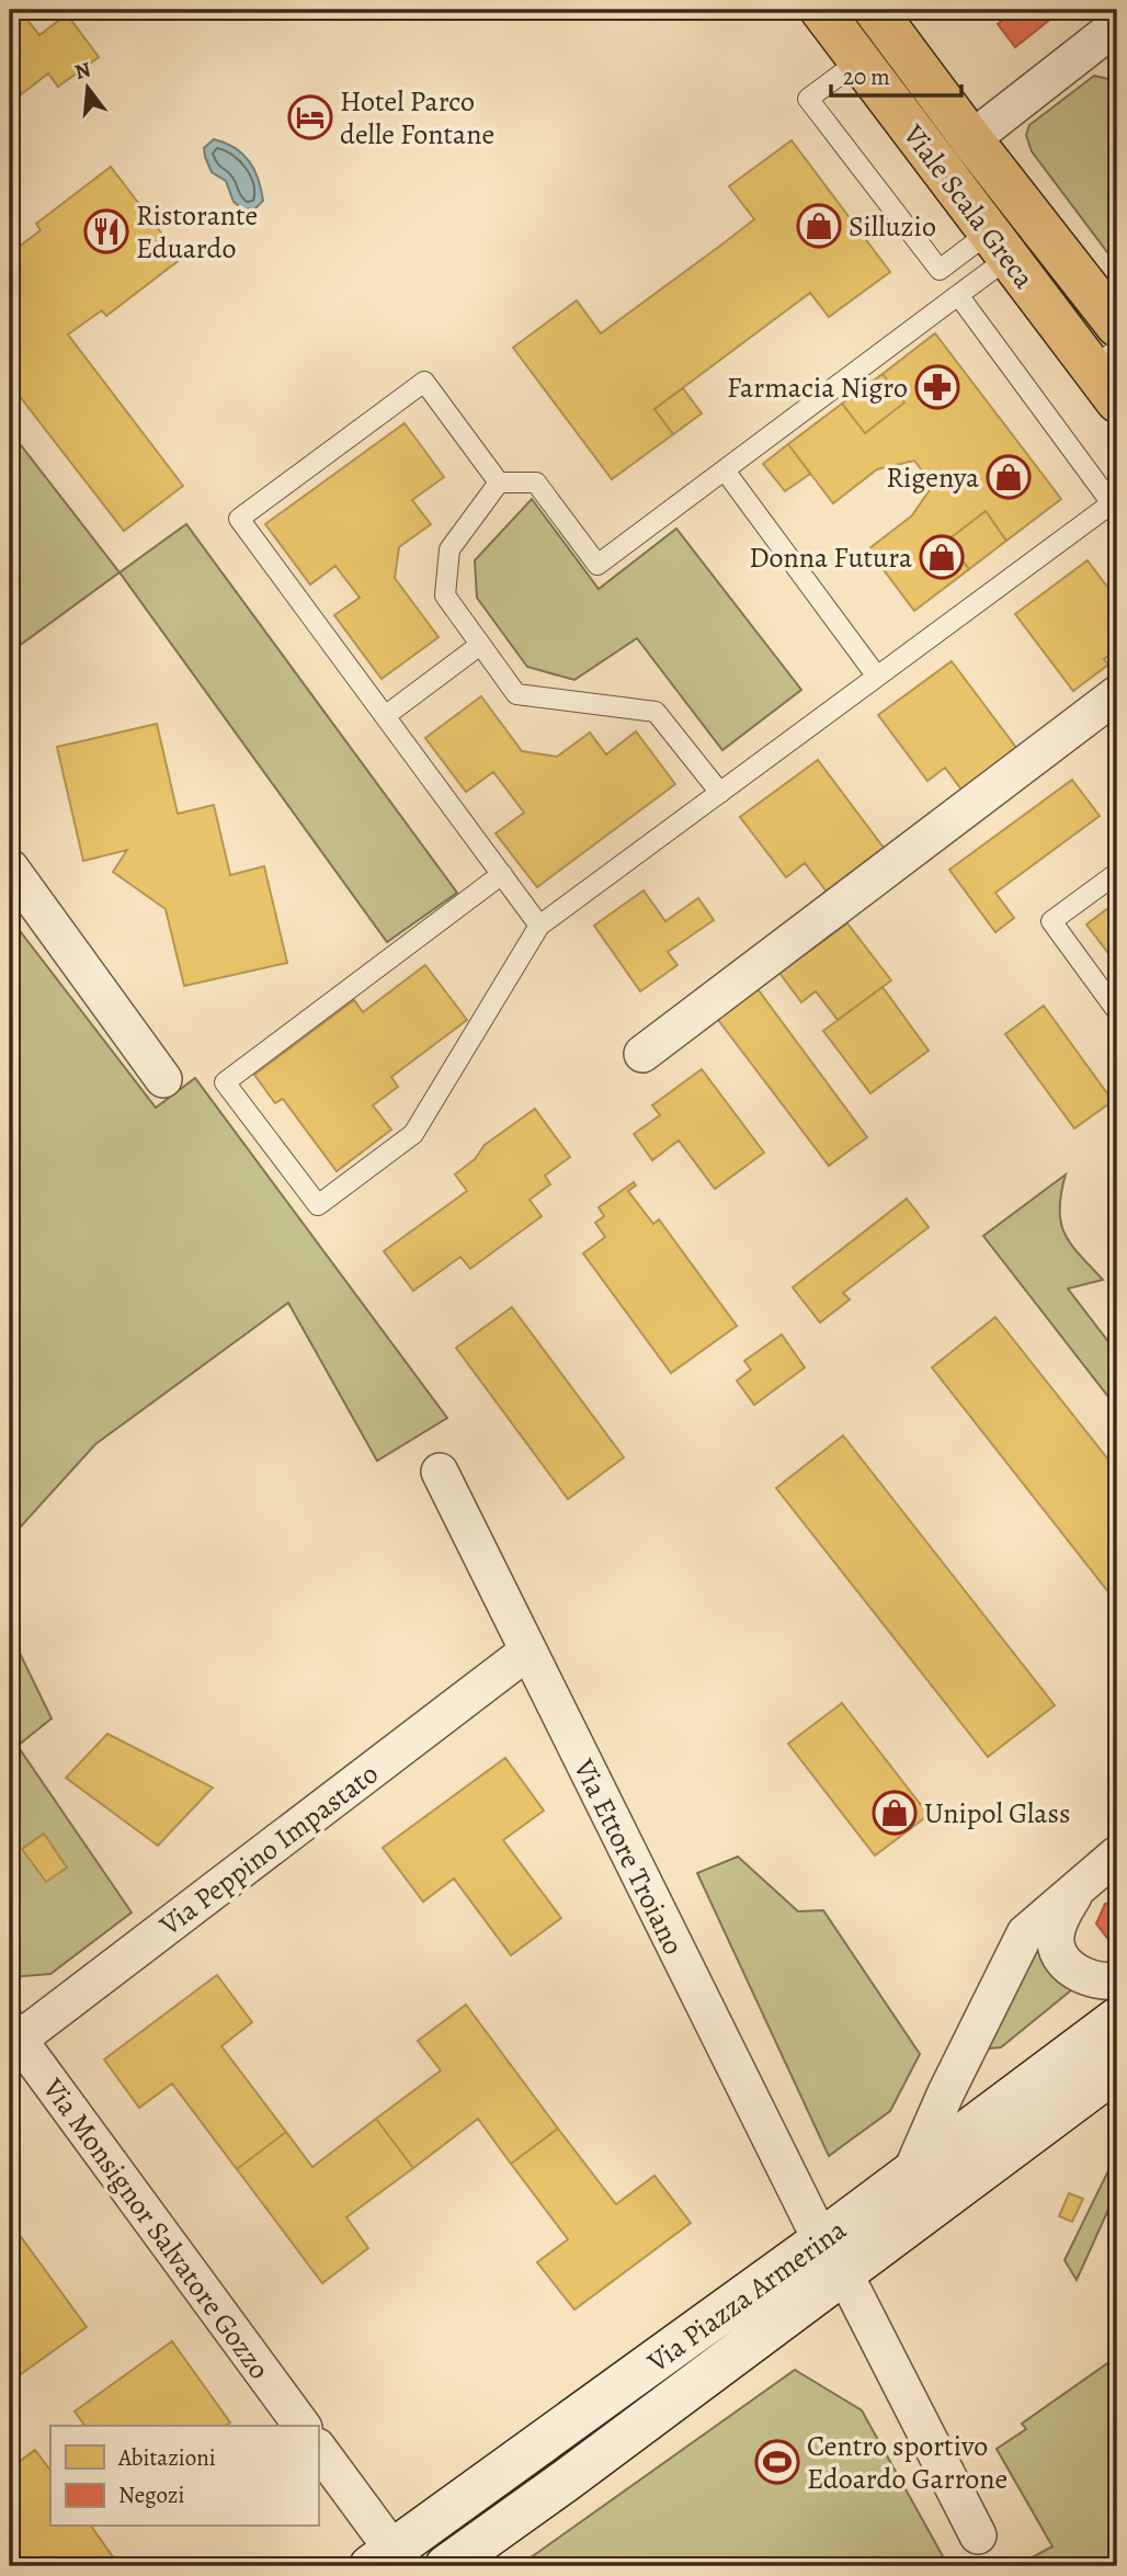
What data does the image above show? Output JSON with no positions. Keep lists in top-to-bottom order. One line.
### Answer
{"streets":{"main road":["Viale Scala Greca"],"street":["Via Peppino Impastato","Via Ettore Troiano","Via Monsignor Salvatore Gozzo","Via Piazza Armerina"]},"crossings":[["Via Peppino Impastato","Via Ettore Troiano"],["Via Peppino Impastato","Via Monsignor Salvatore Gozzo"],["Via Ettore Troiano","Via Piazza Armerina"]],"places":{"hotel":["Hotel Parco delle Fontane"],"shop":["Silluzio","Rigenya","Donna Futura","Unipol Glass"],"restaurant":["Ristorante Eduardo"],"pharmacy":["Farmacia Nigro"],"sports":["Centro sportivo Edoardo Garrone"]},"legend":["Abitazioni","Negozi"],"scale_bar":"20 m","north":"top"}
